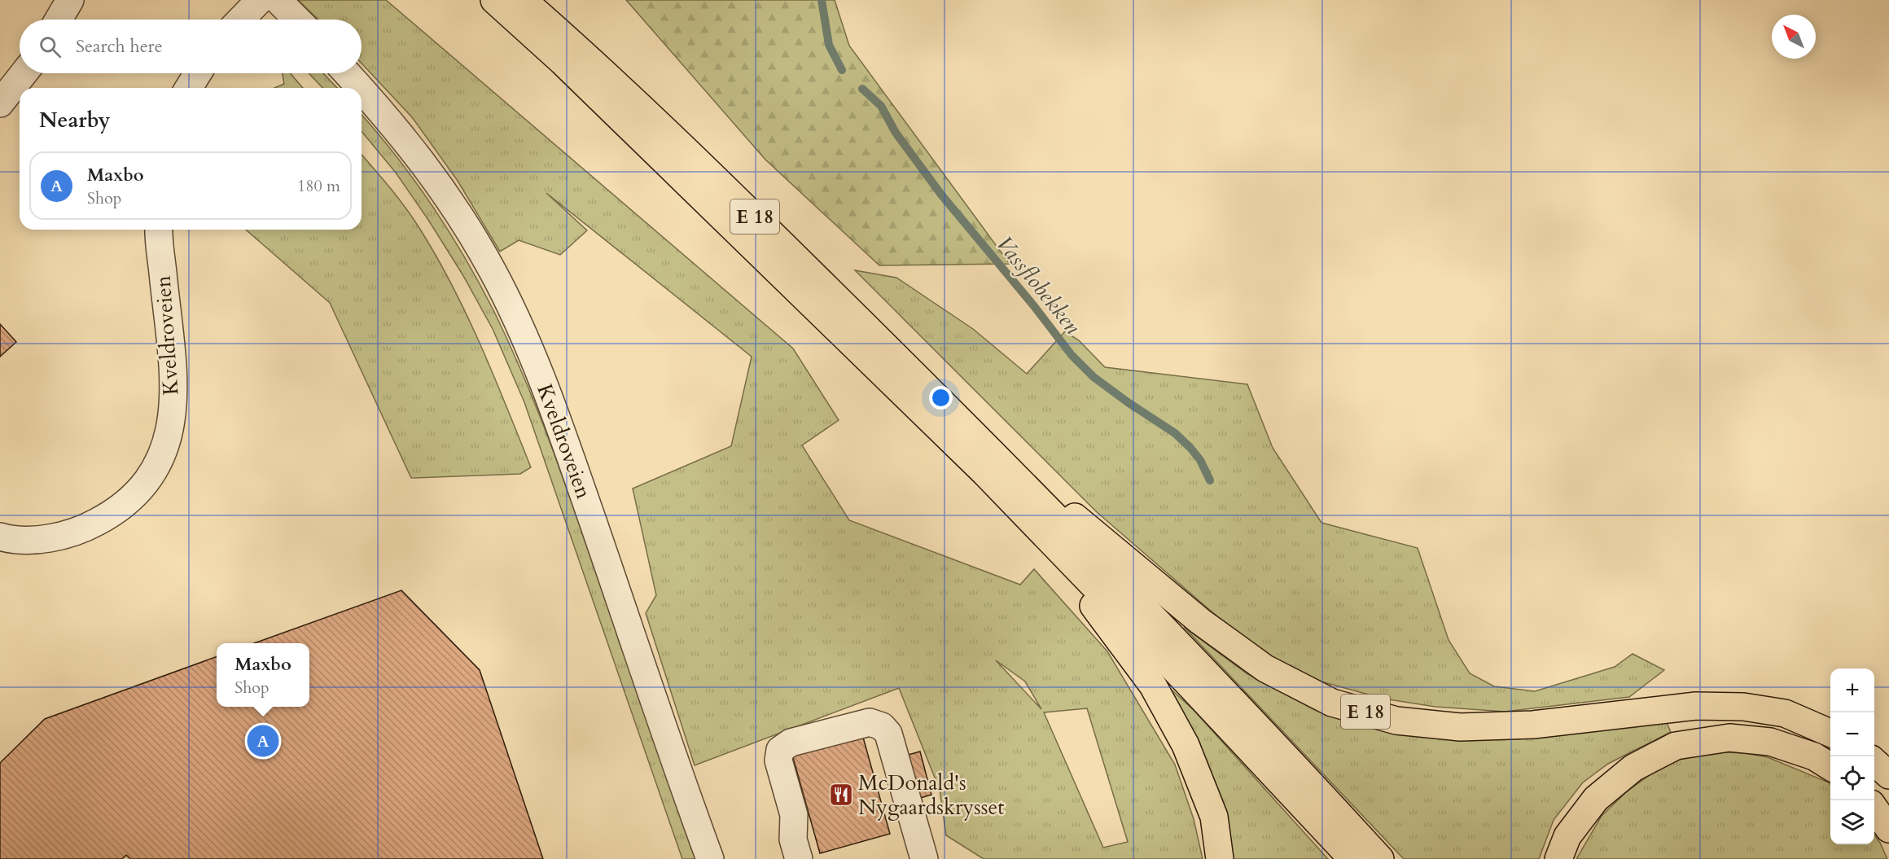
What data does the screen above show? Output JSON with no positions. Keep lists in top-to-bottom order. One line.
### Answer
{"streets":{"highway":["E 18"],"street":["Kveldroveien"]},"water":["Vassflobekken"],"places":{"restaurant":["McDonald's Nygaardskrysset"]},"north":"top left","page":{"search":"Search here","heading":"Nearby","list":[{"mark":"A","name":"Maxbo","note":"Shop","value":"180 m"}],"popup":["Maxbo","Shop"],"map_buttons":["+","−"],"pins":"A"}}
